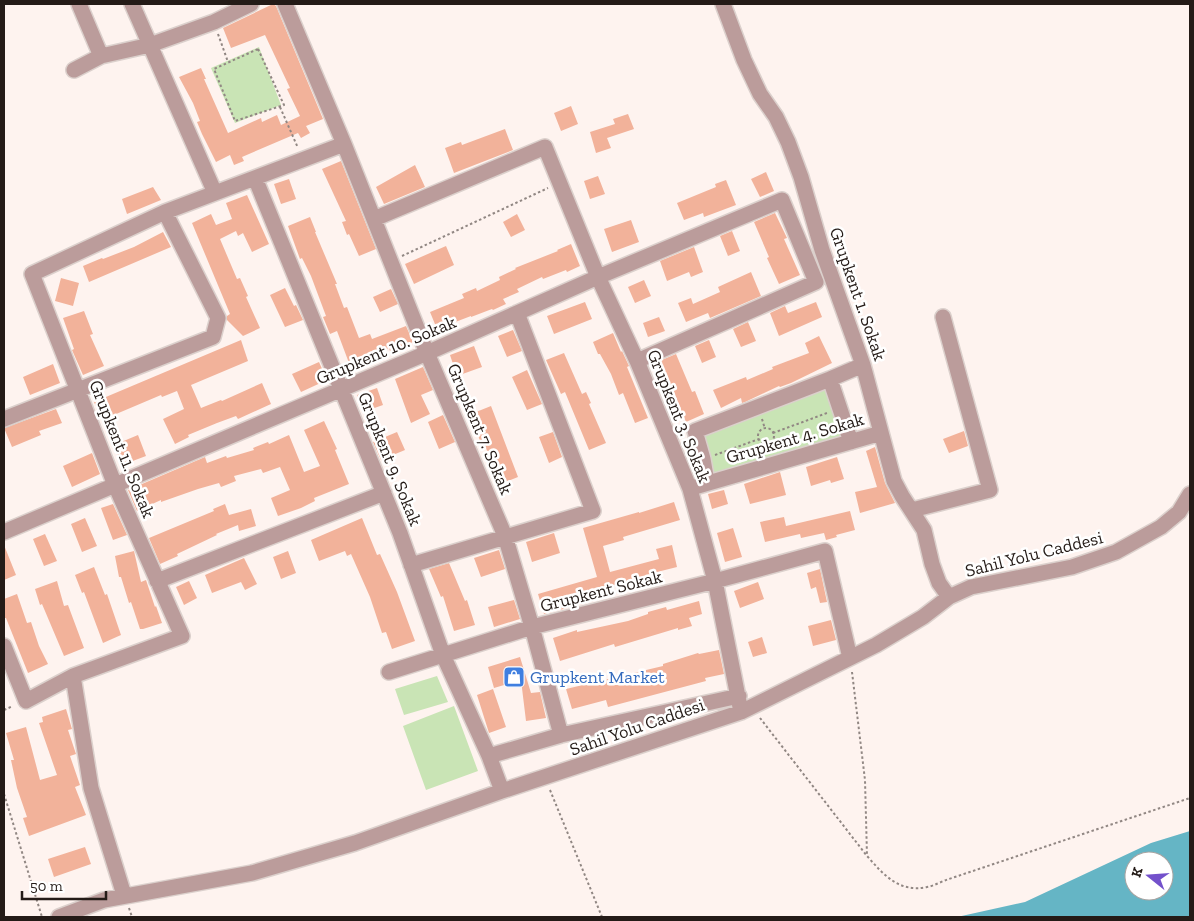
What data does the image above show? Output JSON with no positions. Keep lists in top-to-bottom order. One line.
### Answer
{"streets":{"street":["Grupkent 1. Sokak","Grupkent 10. Sokak","Grupkent 3. Sokak","Grupkent 7. Sokak","Grupkent 4. Sokak","Grupkent 11. Sokak","Grupkent 9. Sokak","Sahil Yolu Caddesi","Grupkent Sokak"]},"crossings":[["Grupkent 1. Sokak","Grupkent 4. Sokak"],["Grupkent 1. Sokak","Sahil Yolu Caddesi"],["Grupkent 10. Sokak","Grupkent 3. Sokak"],["Grupkent 10. Sokak","Grupkent 7. Sokak"],["Grupkent 10. Sokak","Grupkent 11. Sokak"],["Grupkent 10. Sokak","Grupkent 9. Sokak"],["Grupkent 3. Sokak","Grupkent 7. Sokak"],["Grupkent 3. Sokak","Grupkent 4. Sokak"],["Grupkent 3. Sokak","Sahil Yolu Caddesi"],["Grupkent 3. Sokak","Grupkent Sokak"],["Grupkent 7. Sokak","Grupkent Sokak"],["Grupkent 9. Sokak","Sahil Yolu Caddesi"],["Grupkent 9. Sokak","Grupkent Sokak"],["Sahil Yolu Caddesi","Grupkent Sokak"]],"places":{"shop":["Grupkent Market"]},"scale_bar":"50 m","north":"left"}
